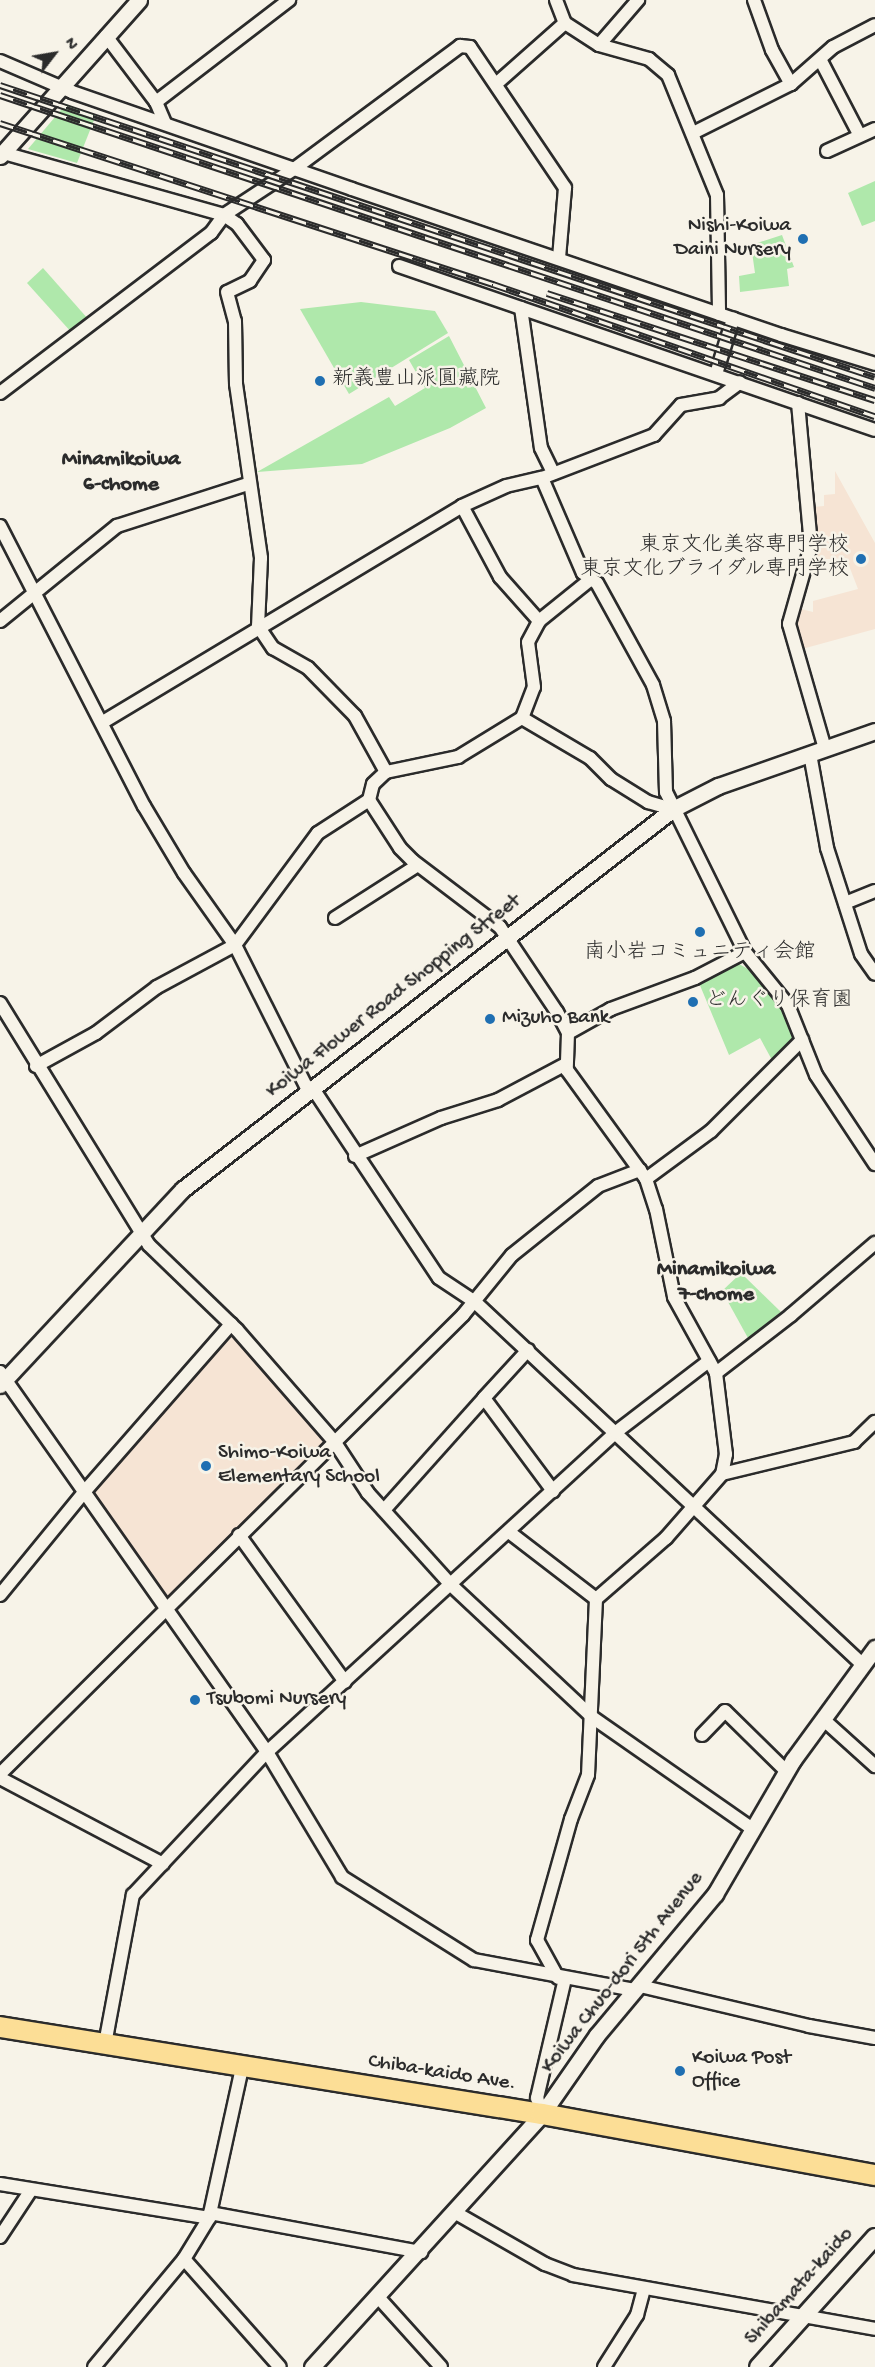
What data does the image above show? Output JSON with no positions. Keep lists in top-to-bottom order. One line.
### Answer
{"streets":{"highway":["Chiba-kaido Ave."],"main road":["Shibamata-kaido"],"street":["Koiwa Flower Road Shopping Street","Koiwa Chuo-dori 5th Avenue"]},"crossings":[["Koiwa Chuo-dori 5th Avenue","Chiba-kaido Ave."]],"districts":["Minamikoiwa 6-chome","Minamikoiwa 7-chome"],"places":["Nishi-Koiwa Daini Nursery","新義豊山派圓藏院","東京文化美容専門学校 東京文化ブライダル専門学校","南小岩コミュニティ会館","どんぐり保育園","Mizuho Bank","Shimo-Koiwa Elementary School","Tsubomi Nursery","Koiwa Post Office"],"north":"top right"}
